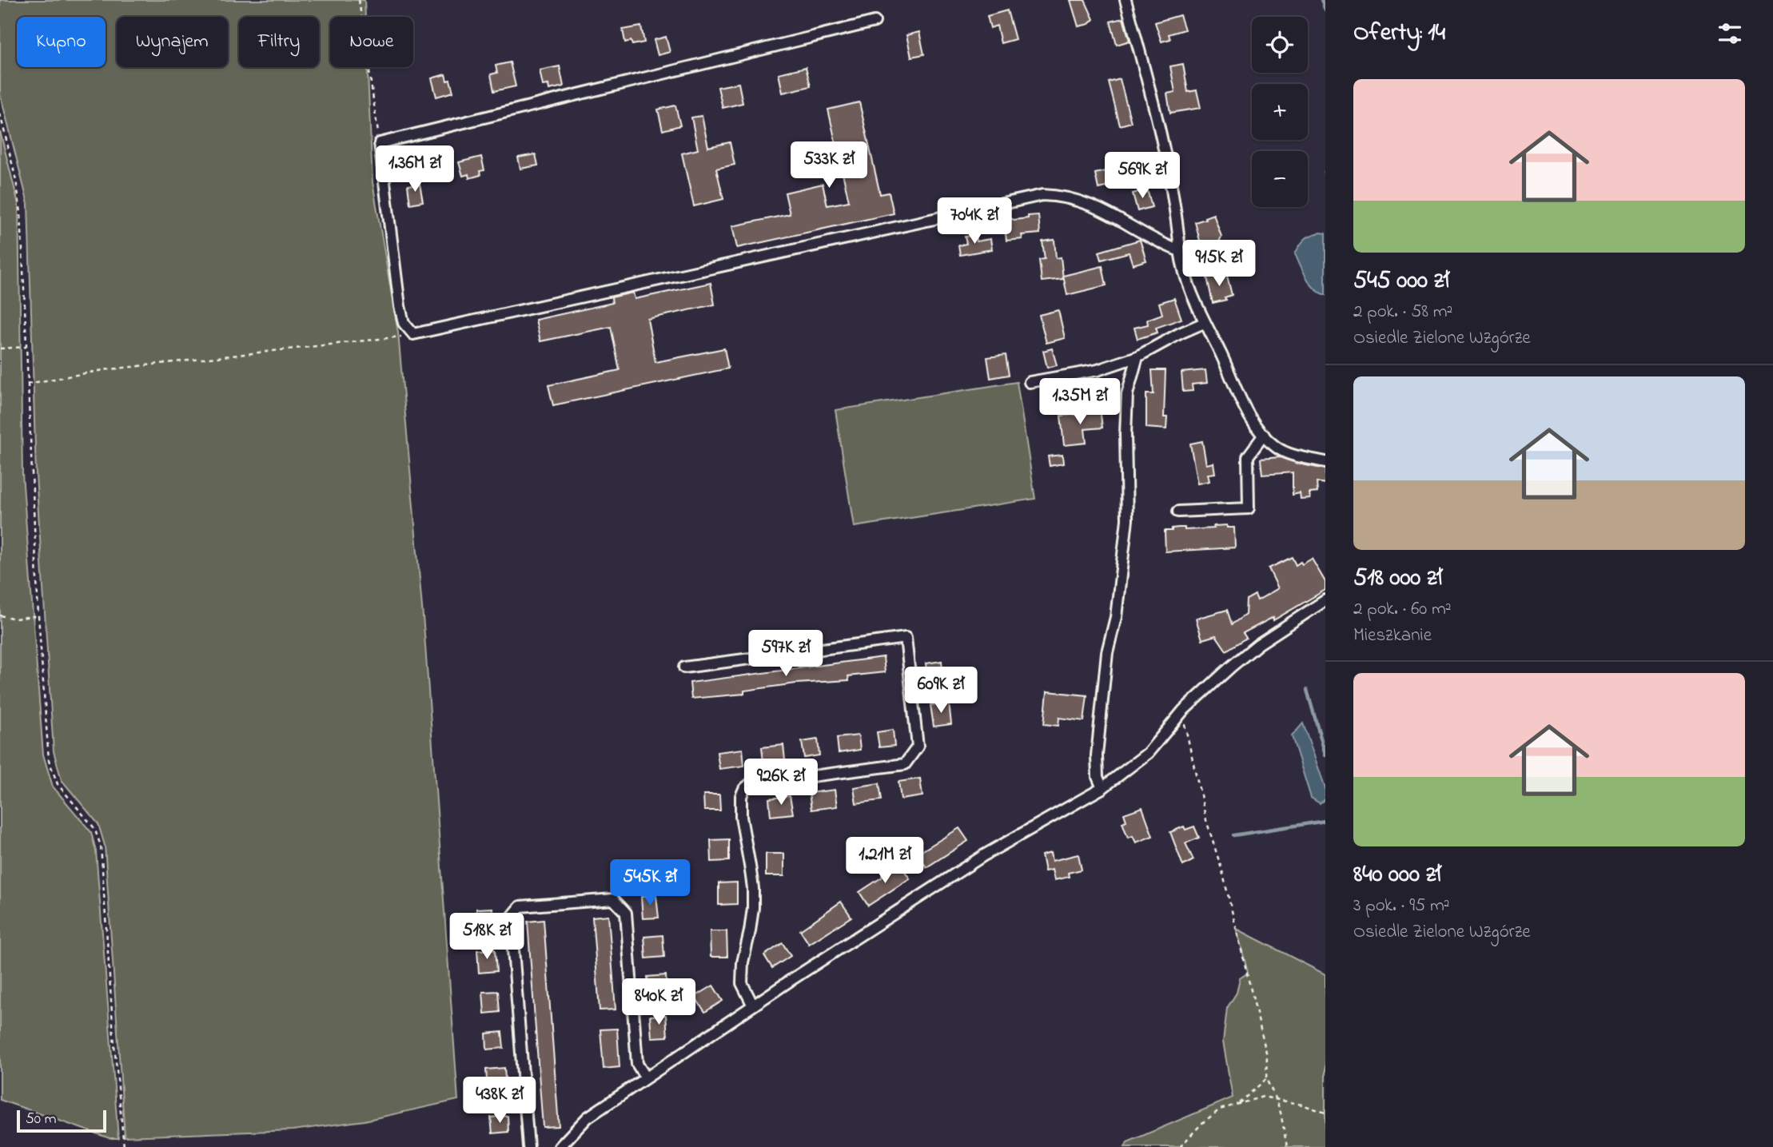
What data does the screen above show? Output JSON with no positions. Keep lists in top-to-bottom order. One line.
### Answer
{"scale_bar":"50 m","page":{"heading":"Oferty: 14","map_buttons":["+","−"],"chip":["Kupno","Wynajem","Filtry","Nowe"],"list":[{"name":"545 000 zł","note":"2 pok. · 58 m² · Osiedle Zielone Wzgórze"},{"name":"518 000 zł","note":"2 pok. · 60 m² · Mieszkanie"},{"name":"840 000 zł","note":"3 pok. · 95 m² · Osiedle Zielone Wzgórze"}],"price":["533K zł","1.36M zł","569K zł","704K zł","915K zł","1.35M zł","597K zł","609K zł","926K zł","1.21M zł","545K zł","518K zł","840K zł","438K zł"],"scale":"50 m"}}
